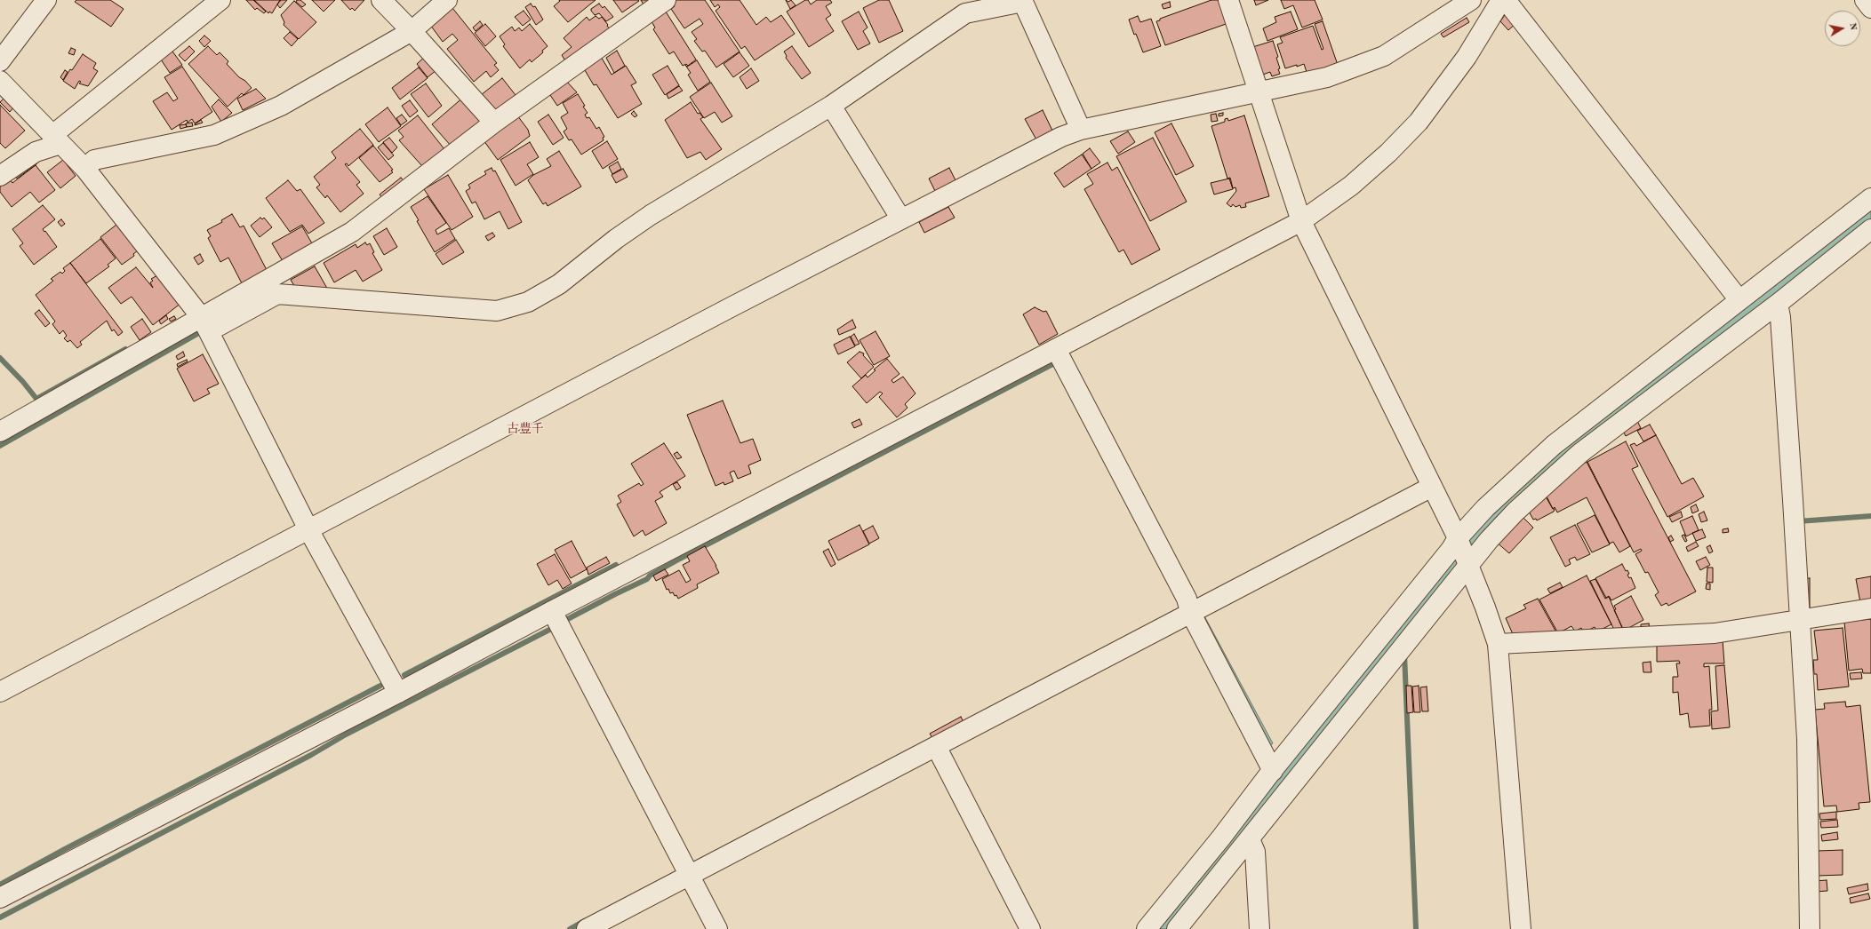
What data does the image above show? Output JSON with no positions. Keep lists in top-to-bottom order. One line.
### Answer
{"districts":["古豊千"],"north":"right"}
